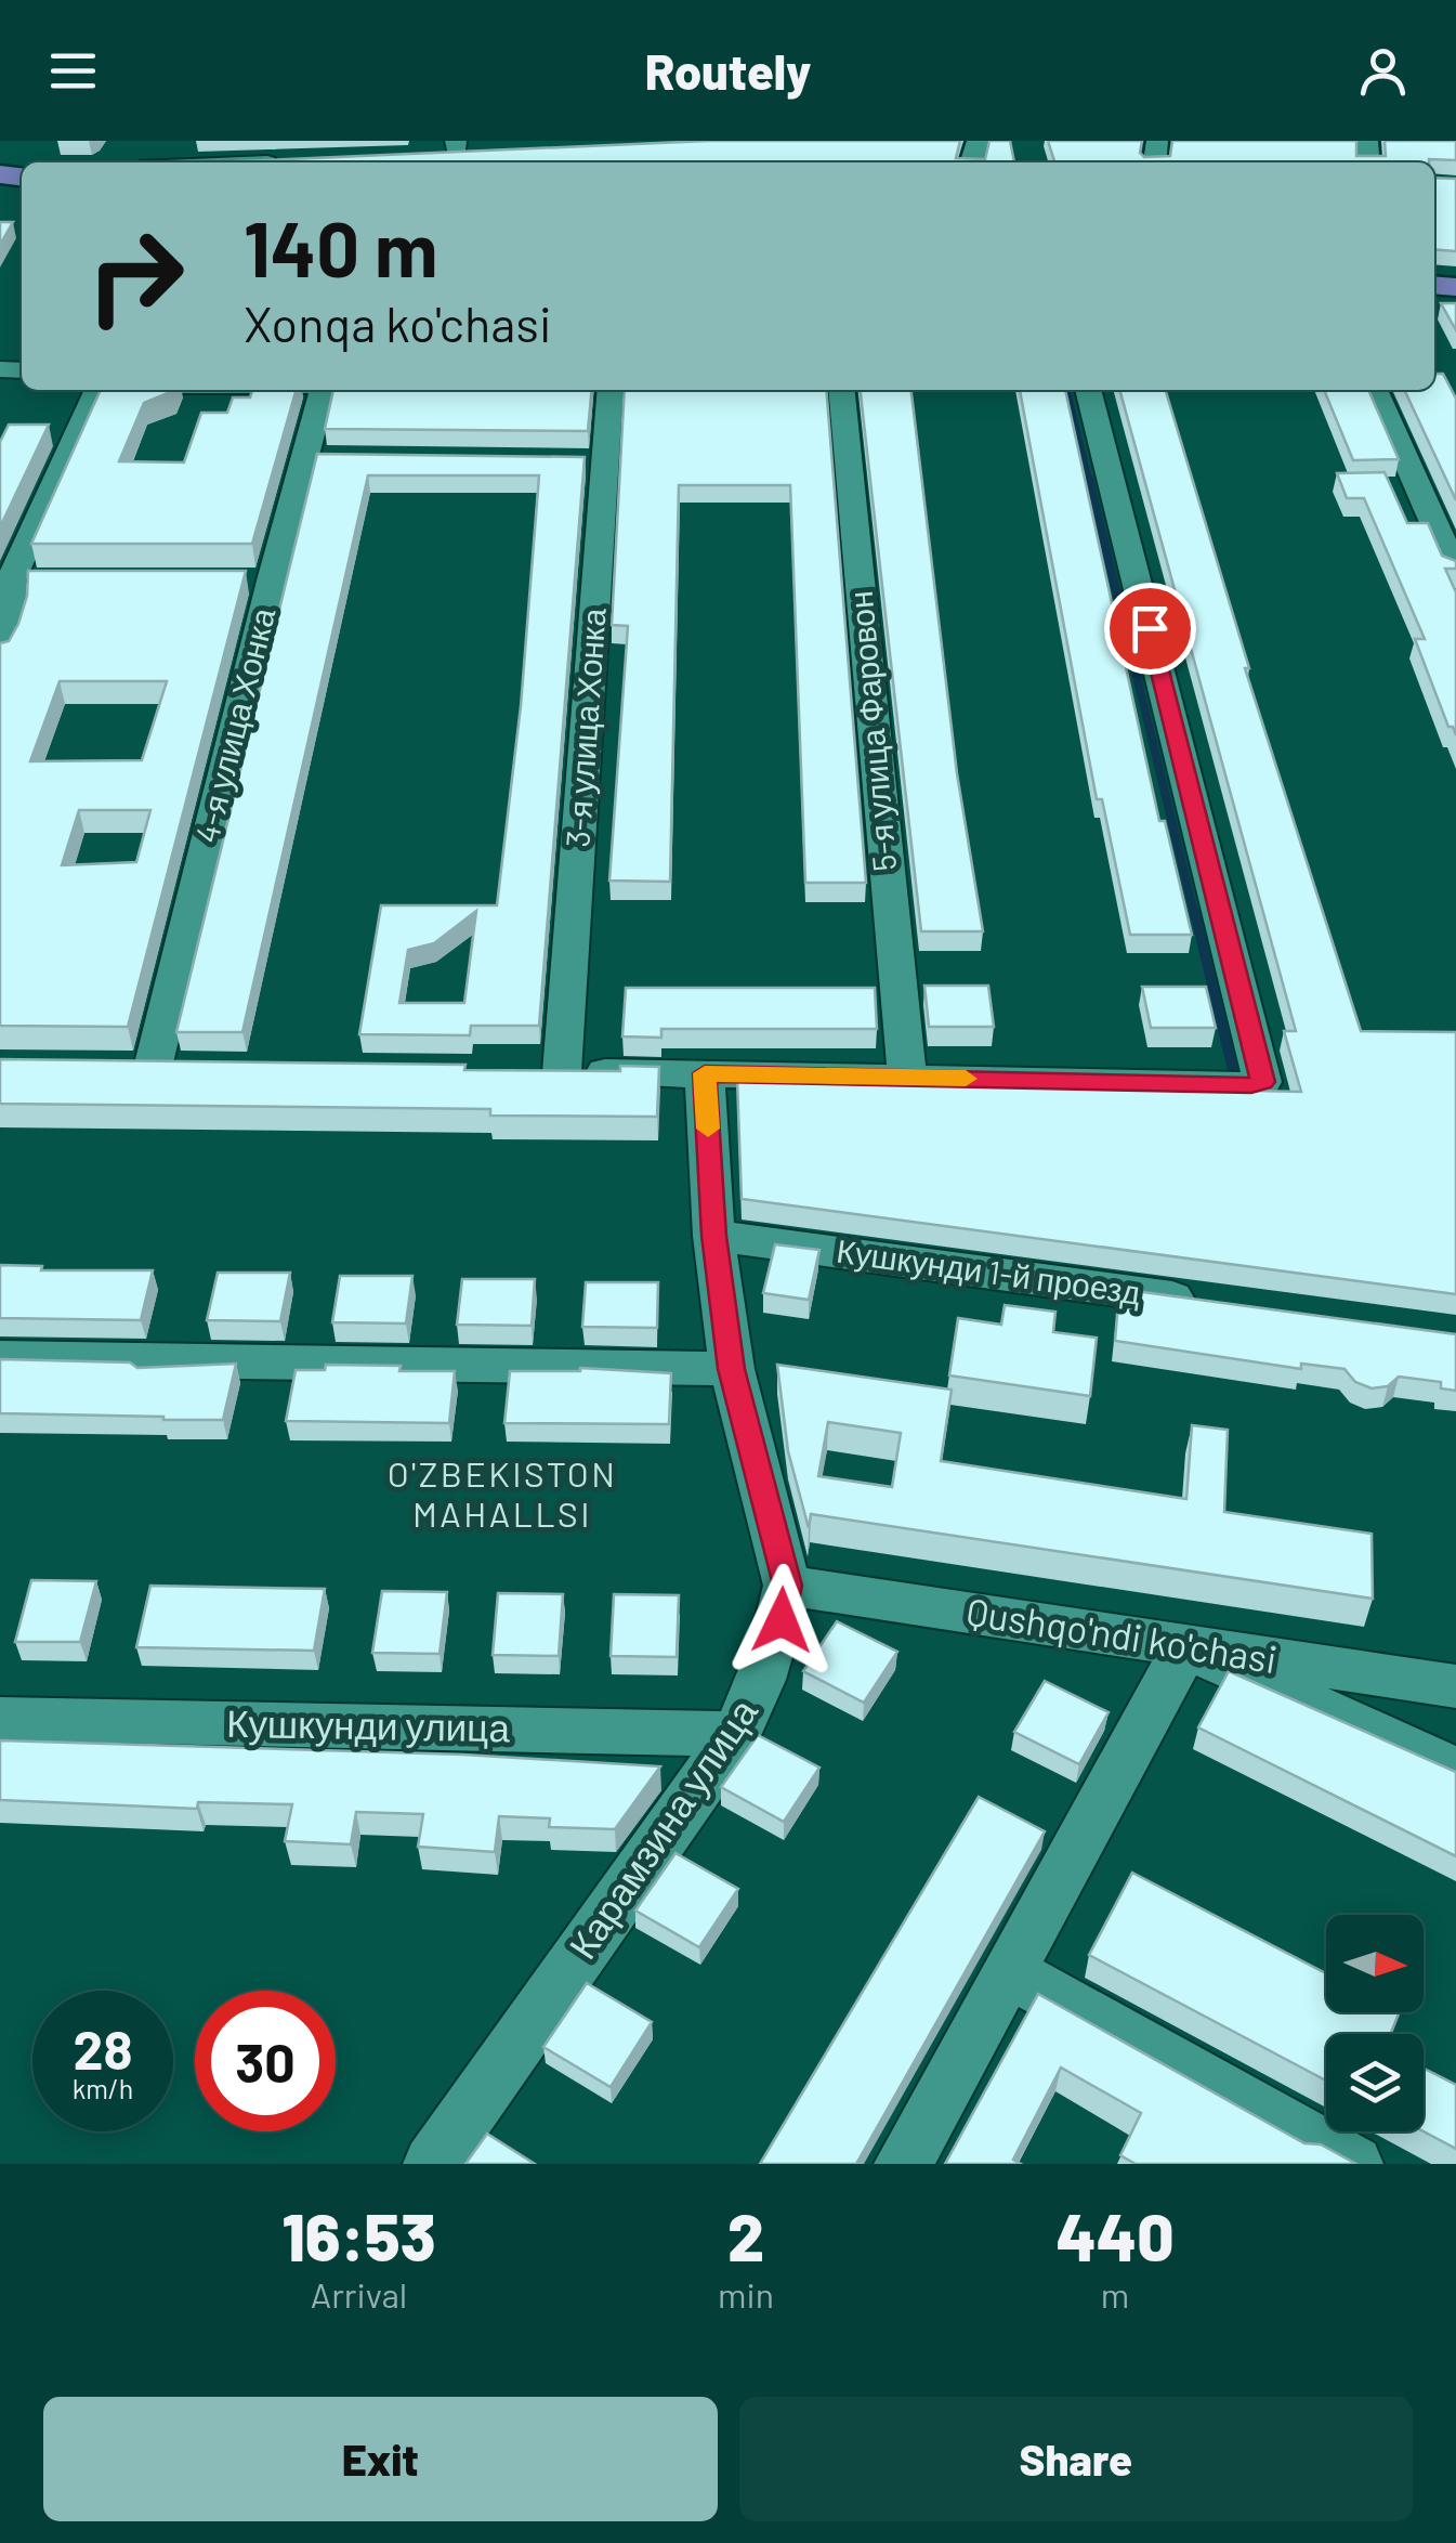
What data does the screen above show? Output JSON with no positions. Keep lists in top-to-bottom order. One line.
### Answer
{"streets":{"street":["4-я улица Хонка","3-я улица Хонка","5-я улица Фаровон","Кушкунди 1-й проезд","Qushqo'ndi ko'chasi","Кушкунди улица","Карамзина улица"]},"crossings":[["Кушкунди 1-й проезд","Карамзина улица"],["Qushqo'ndi ko'chasi","Карамзина улица"],["Кушкунди улица","Карамзина улица"]],"districts":["O'ZBEKISTON MAHALLSI"],"north":"right","page":{"header":"Routely","turn":["140 m","Xonqa ko'chasi"],"speed":"28 km/h","limit":"30","eta":["16:53","Arrival","2","min","440","m"],"buttons":["Exit","Share"]}}
